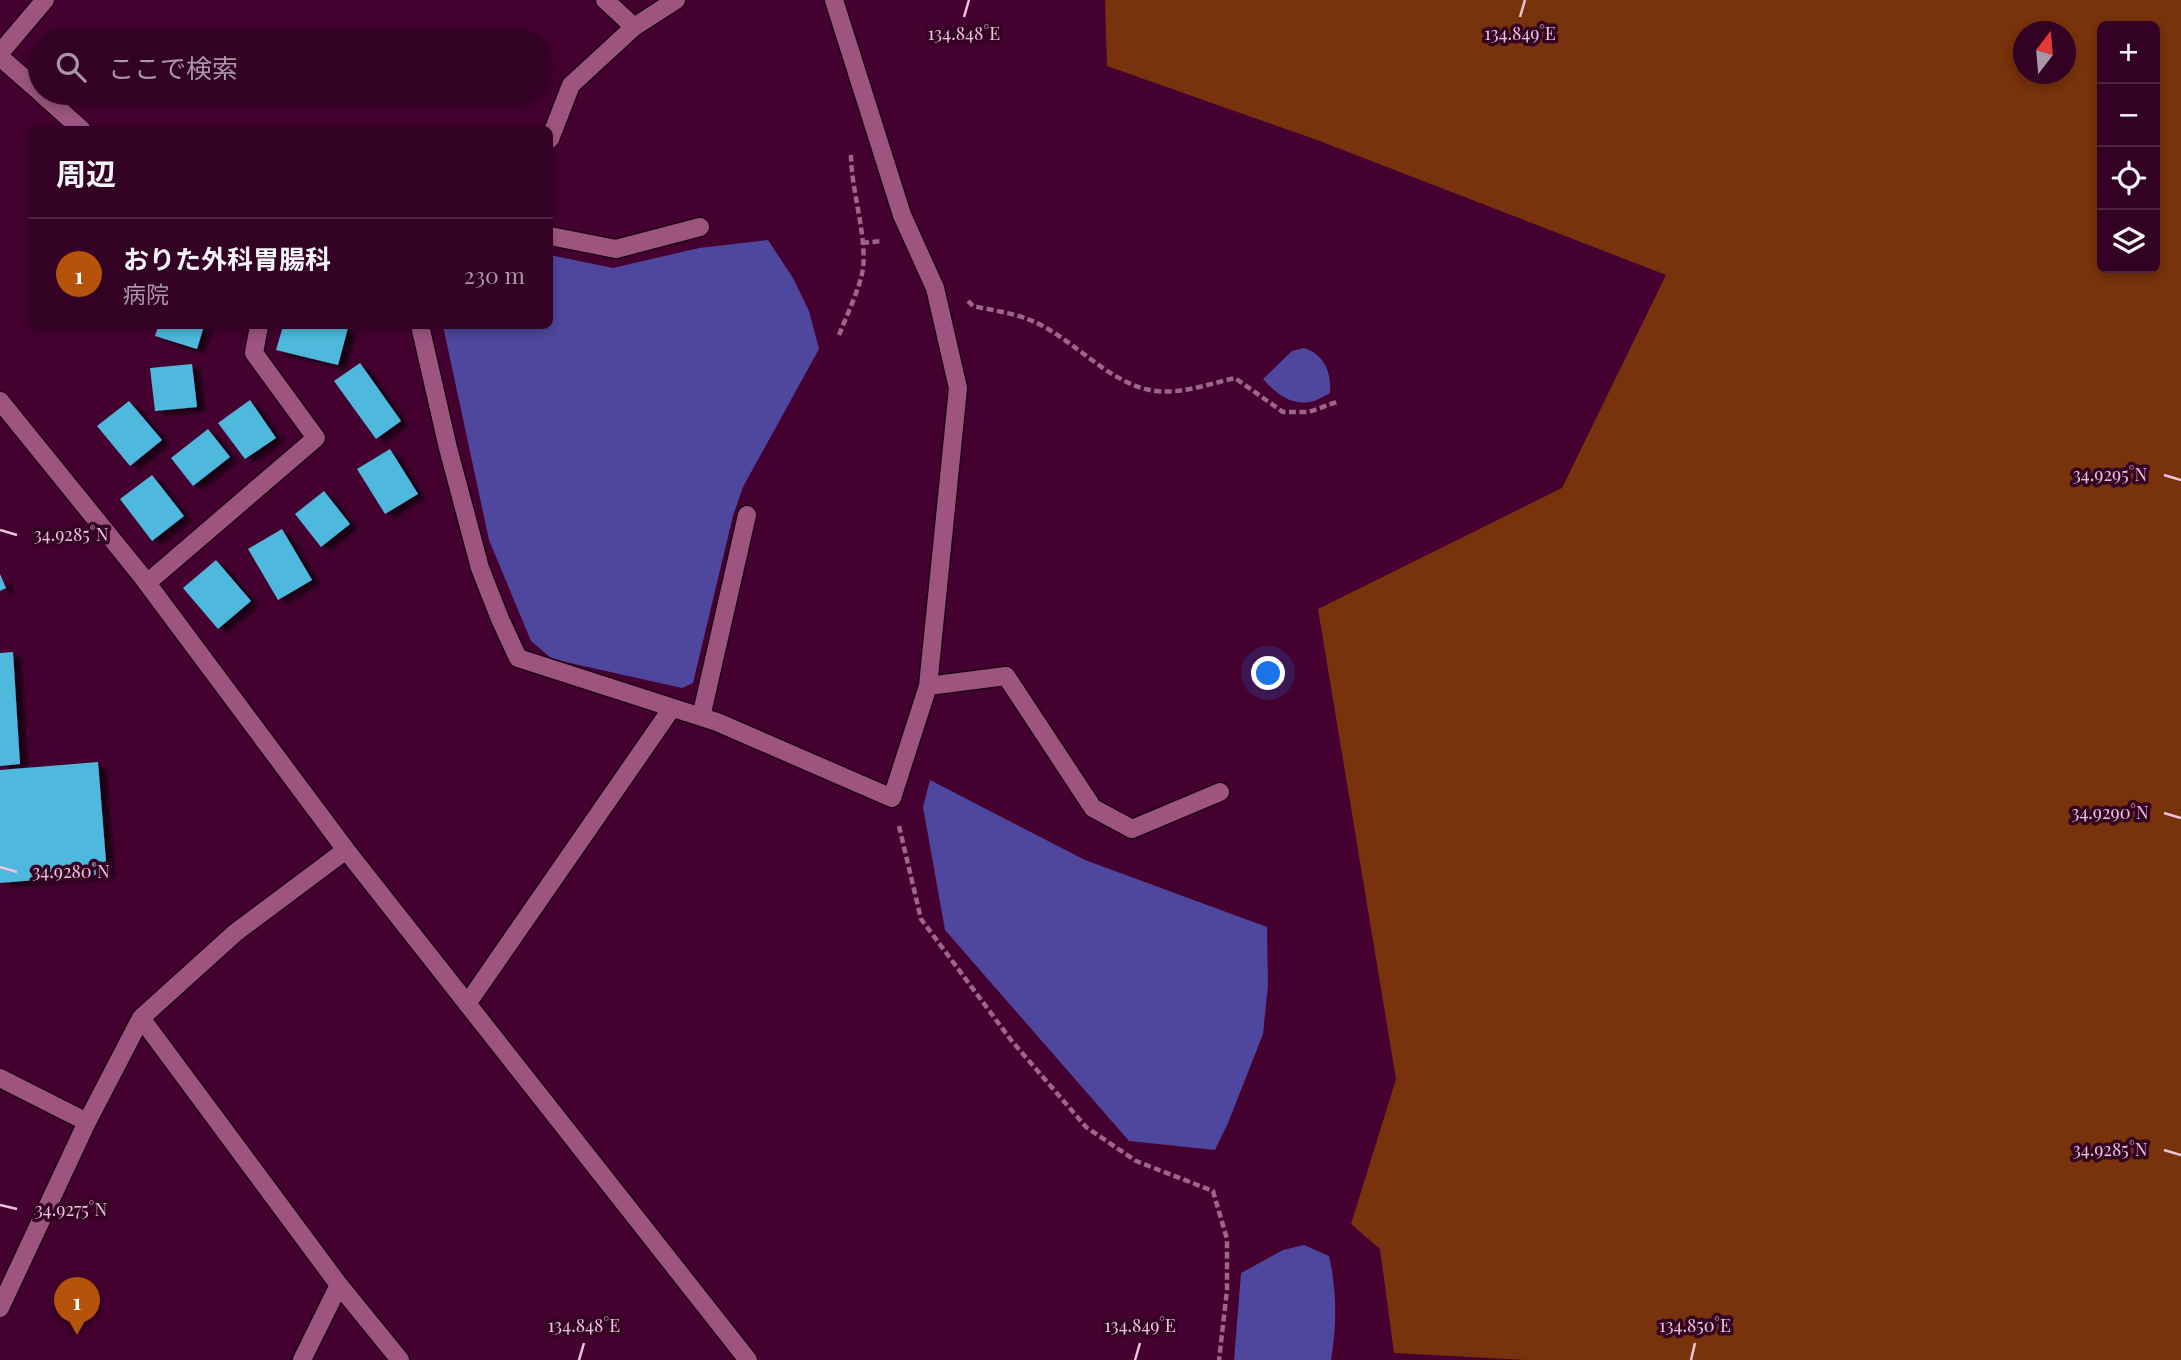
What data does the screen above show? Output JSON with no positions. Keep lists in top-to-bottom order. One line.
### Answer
{"north":"top","page":{"map_buttons":["+","−"],"search":"ここで検索","heading":"周辺","list":[{"mark":"1","name":"おりた外科胃腸科","note":"病院","value":"230 m"}],"pins":"1"},"coordinates":["134.848°E","134.849°E","34.9295°N","34.9285°N","34.9290°N","34.9280°N","34.9275°N","134.850°E"]}
